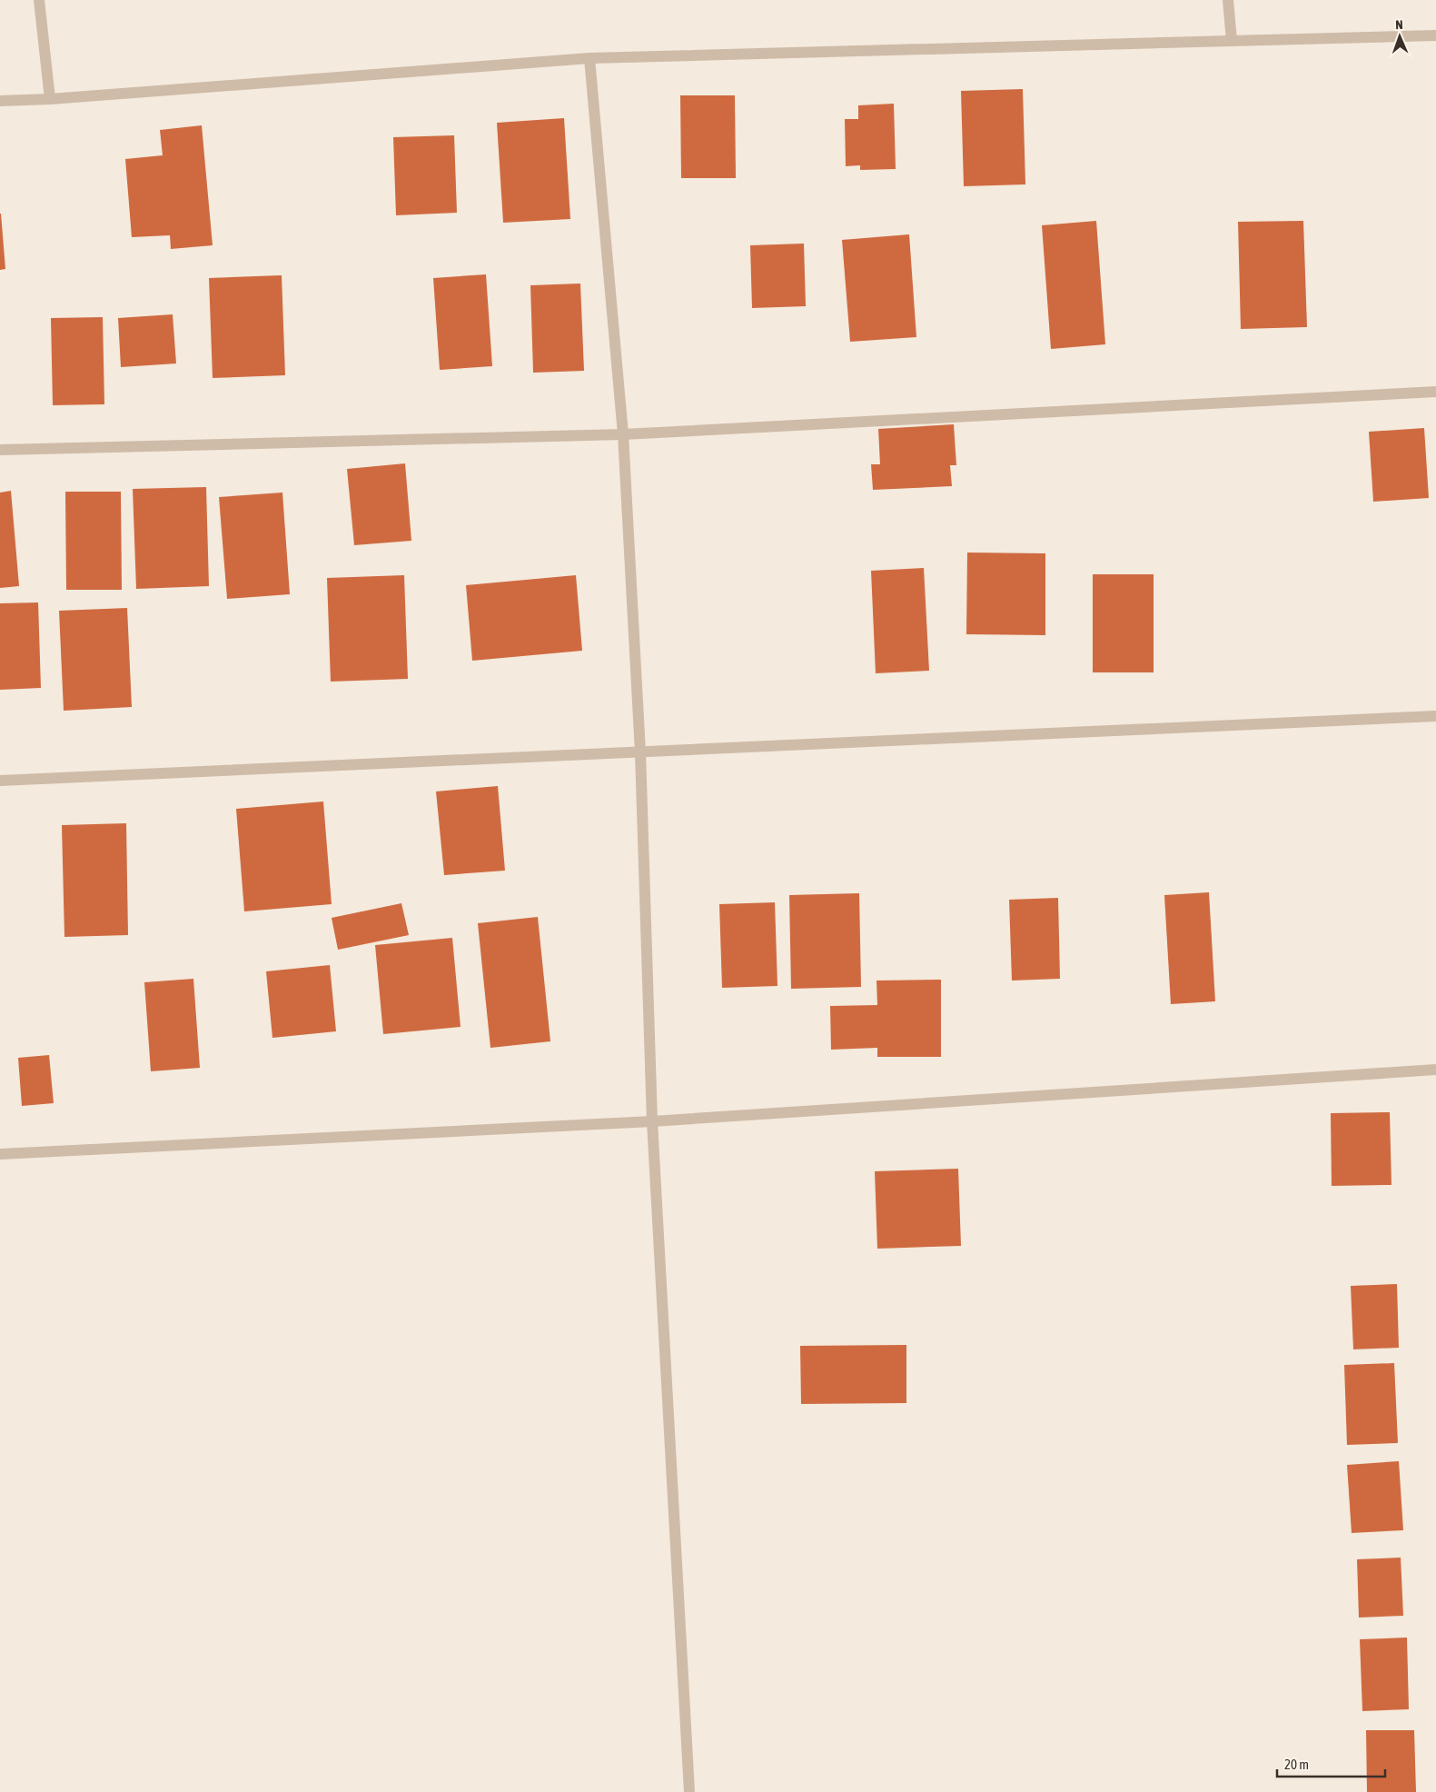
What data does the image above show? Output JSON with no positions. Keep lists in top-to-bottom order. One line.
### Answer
{"scale_bar":"20 m","north":"top"}
